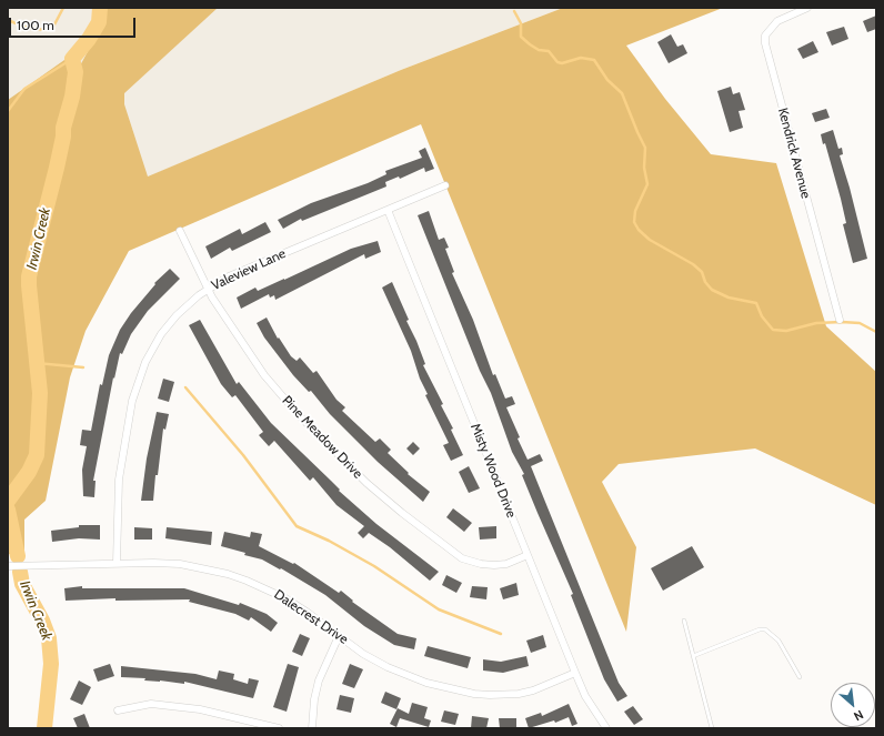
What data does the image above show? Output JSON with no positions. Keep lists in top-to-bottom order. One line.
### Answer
{"streets":{"street":["Kendrick Avenue","Valeview Lane","Pine Meadow Drive","Misty Wood Drive","Dalecrest Drive"]},"crossings":[["Valeview Lane","Pine Meadow Drive"],["Valeview Lane","Misty Wood Drive"],["Valeview Lane","Dalecrest Drive"],["Pine Meadow Drive","Misty Wood Drive"],["Misty Wood Drive","Dalecrest Drive"]],"water":["Irwin Creek"],"scale_bar":"100 m","north":"bottom right"}
